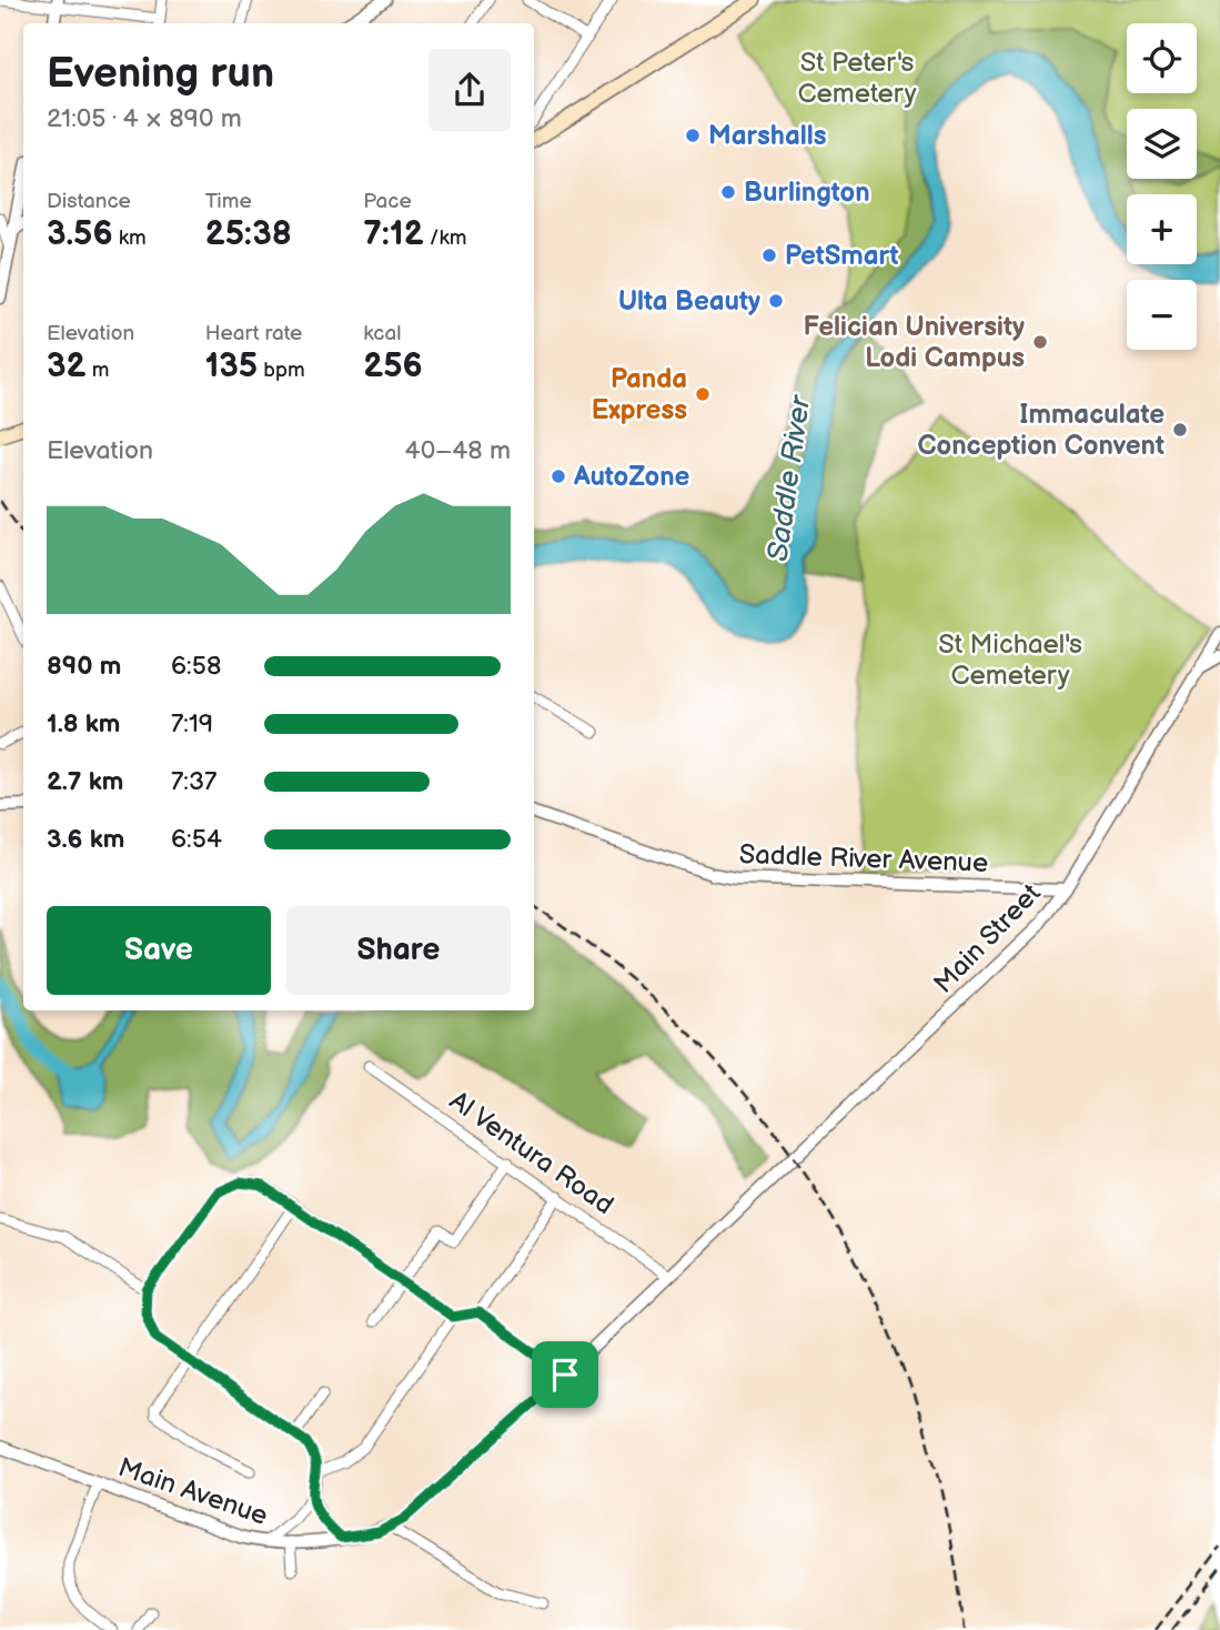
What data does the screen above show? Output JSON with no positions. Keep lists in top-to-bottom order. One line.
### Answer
{"streets":{"street":["Saddle River Avenue","Main Street","Al Ventura Road","Main Avenue"]},"crossings":[["Saddle River Avenue","Main Street"],["Main Street","Main Avenue"],["Al Ventura Road","Main Avenue"]],"water":["Saddle River"],"parks":["St Peter's Cemetery","St Michael's Cemetery"],"places":["Marshalls","Burlington","PetSmart","Ulta Beauty","Felician University Lodi Campus","Panda Express","Immaculate Conception Convent","AutoZone"],"page":{"map_buttons":["+","−"],"heading":["Evening run","21:05 · 4 × 890 m"],"stats":[["Distance","3.56 km"],["Time","25:38"],["Pace","7:12 /km"],["Elevation","32 m"],["Heart rate","135 bpm"],["kcal","256"]],"chart":["Elevation","40–48 m"],"list":[{"name":"890 m","note":"6:58"},{"name":"1.8 km","note":"7:19"},{"name":"2.7 km","note":"7:37"},{"name":"3.6 km","note":"6:54"}],"buttons":["Save","Share"]}}
